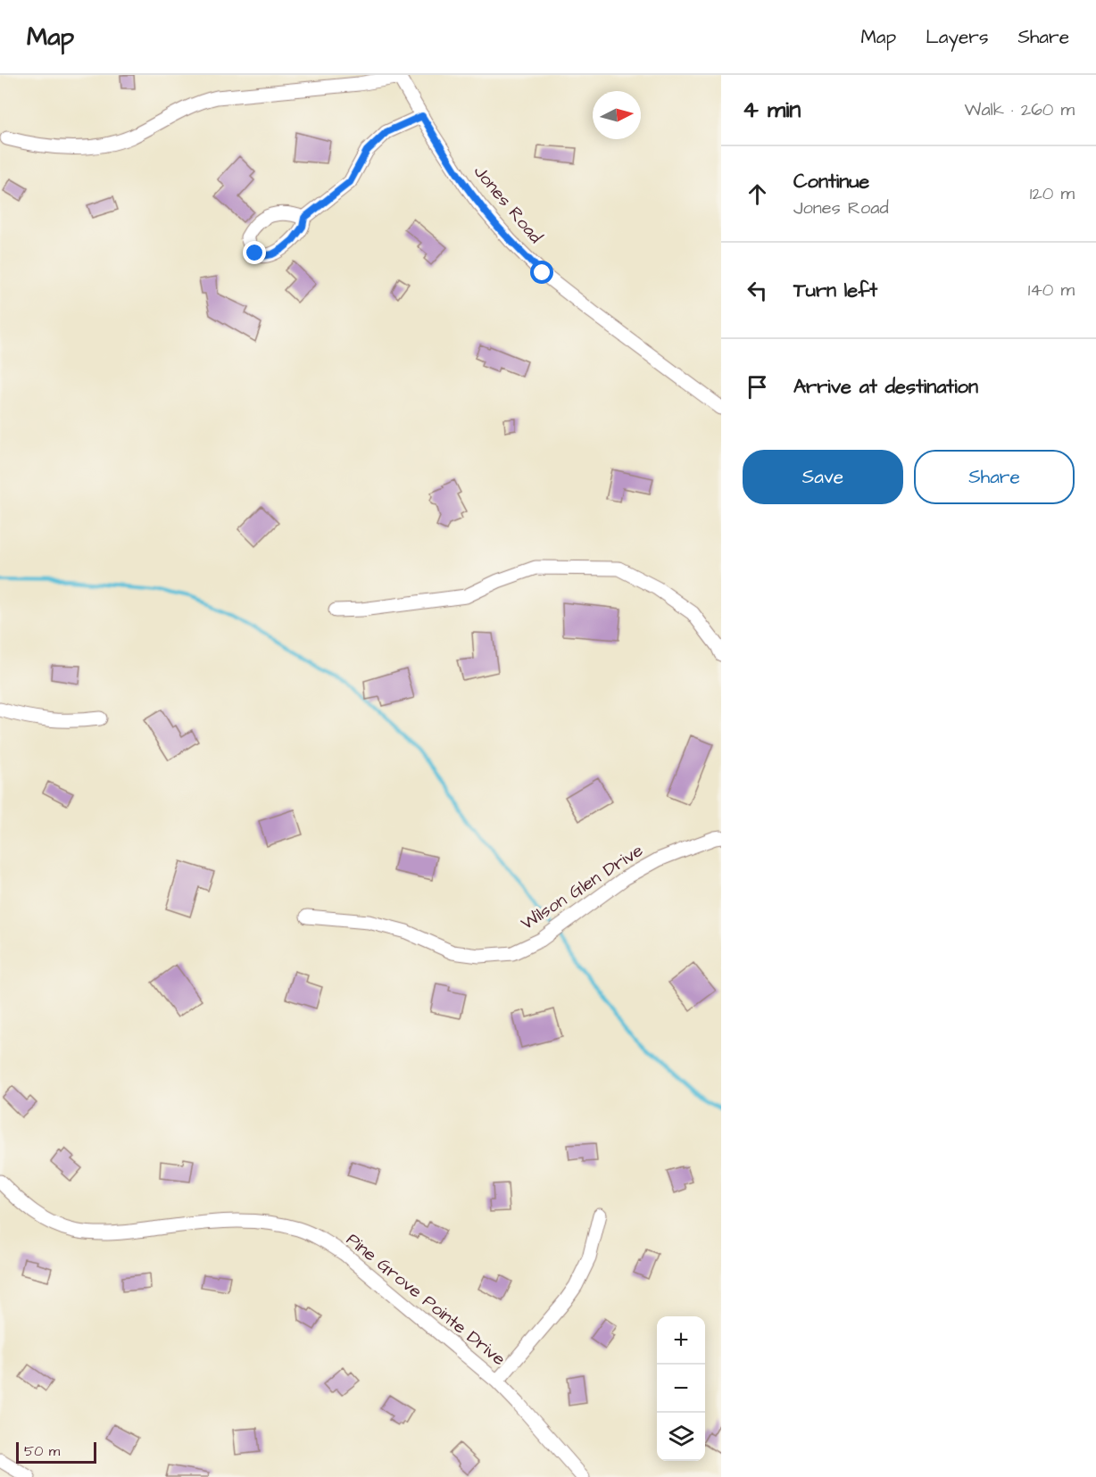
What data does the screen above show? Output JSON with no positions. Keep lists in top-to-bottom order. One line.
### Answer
{"streets":{"street":["Jones Road","Wilson Glen Drive","Pine Grove Pointe Drive"]},"scale_bar":"50 m","north":"right","page":{"header":"Map","nav":["Map","Layers","Share"],"heading":["4 min","Walk · 260 m"],"list":[["Continue","Jones Road","120 m"],["Turn left","140 m"],"Arrive at destination"],"buttons":["Save","Share"],"map_buttons":["+","−"],"scale":"50 m"}}
